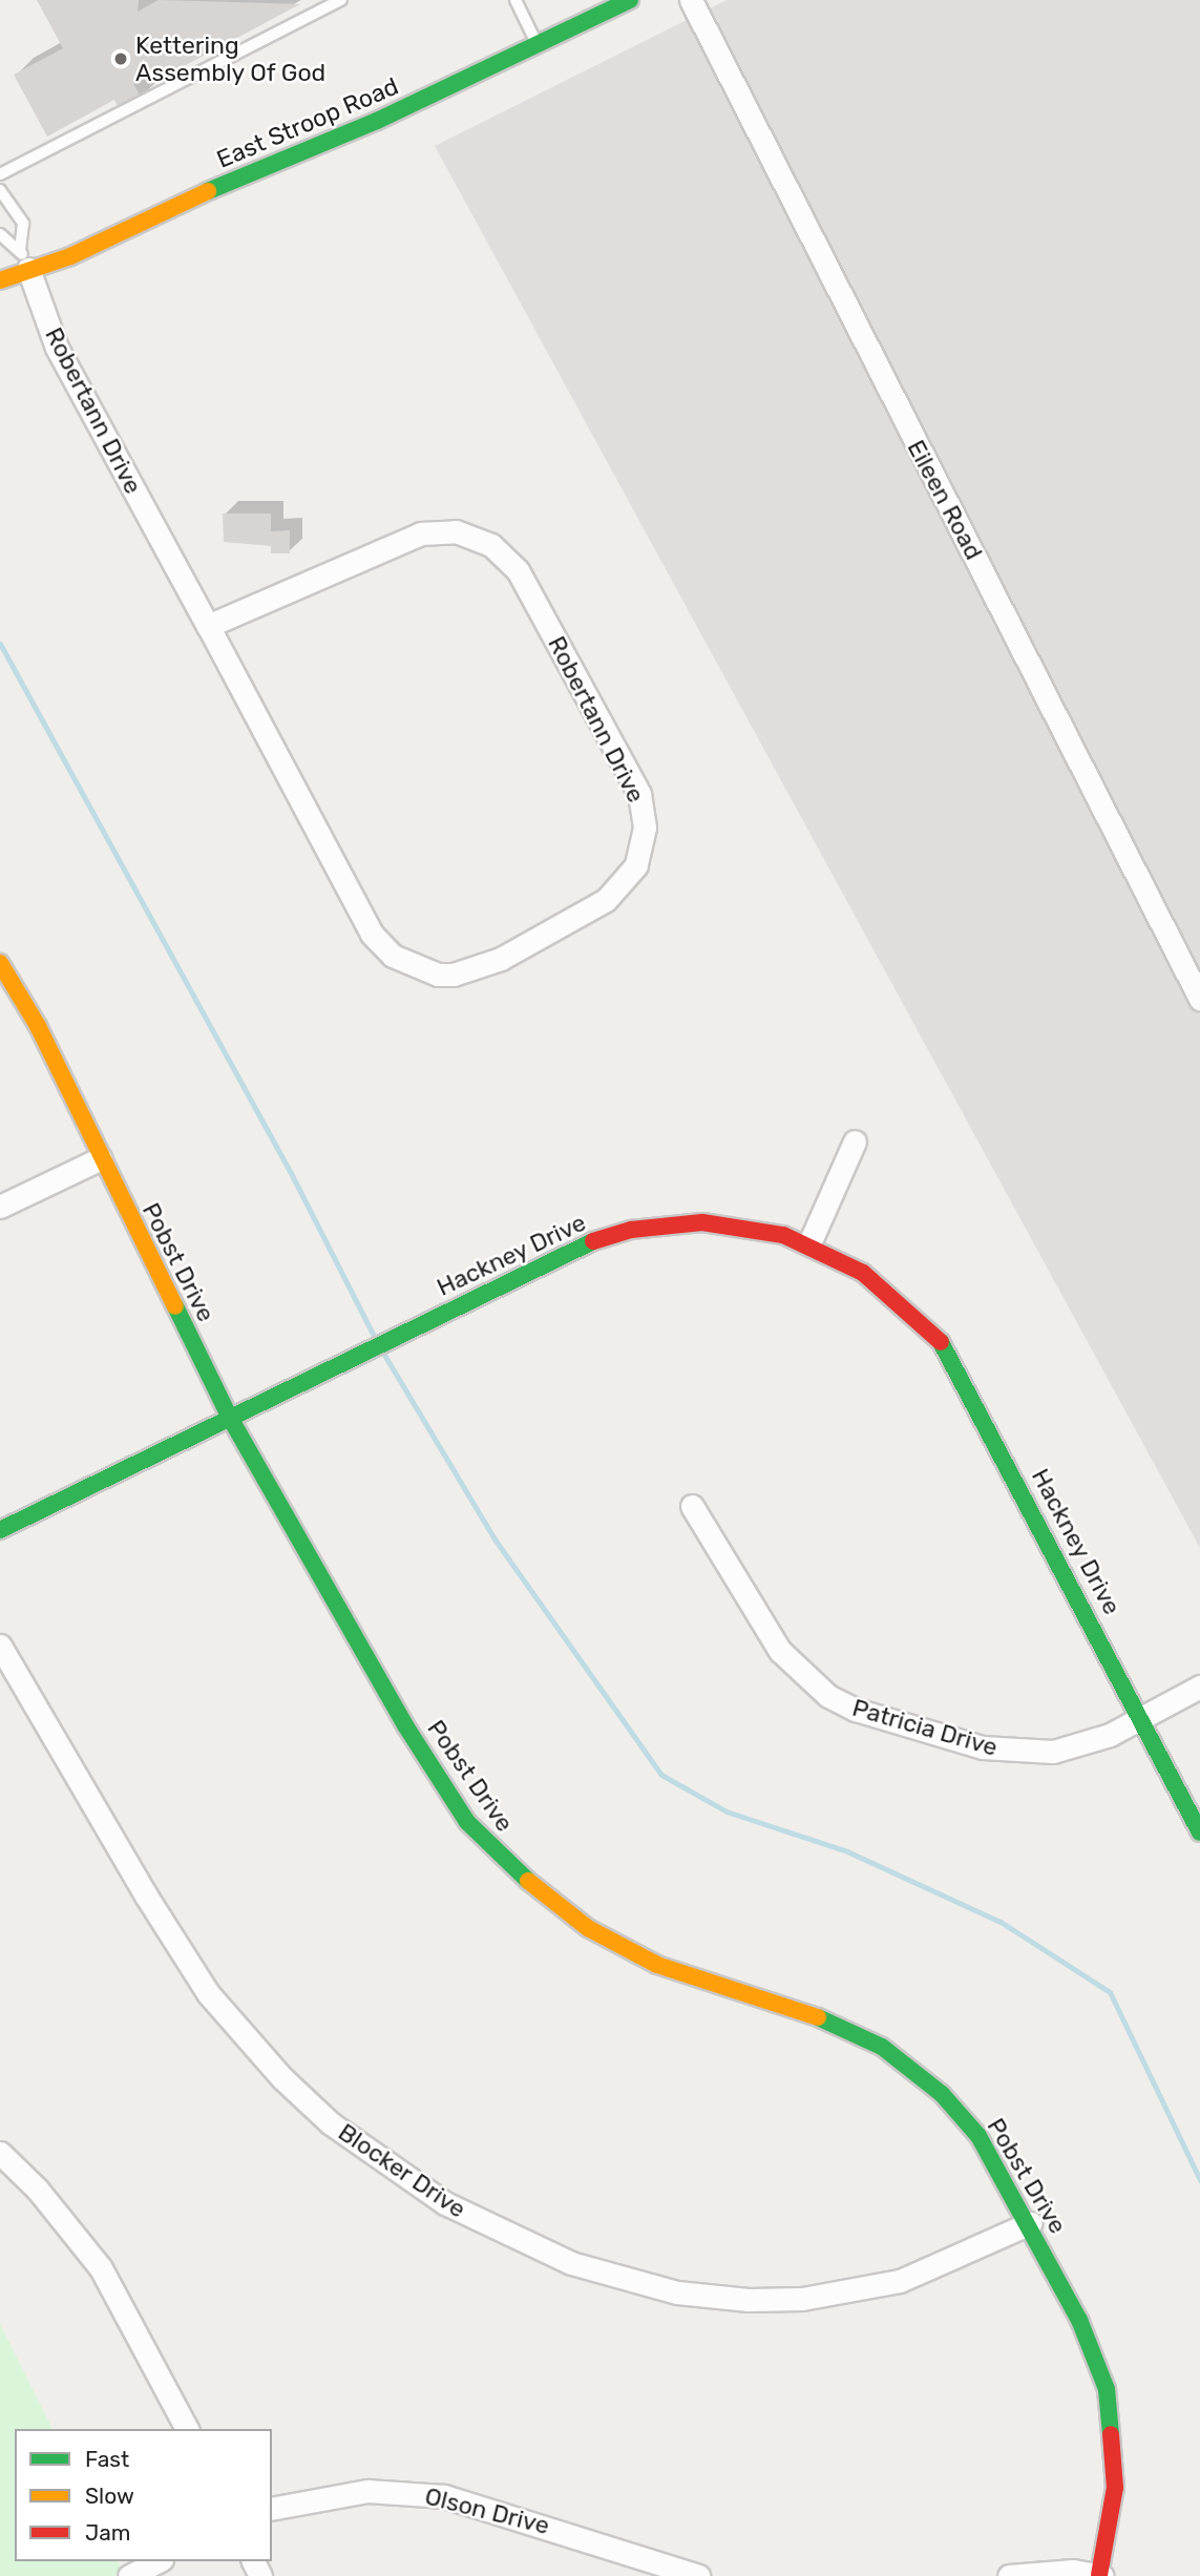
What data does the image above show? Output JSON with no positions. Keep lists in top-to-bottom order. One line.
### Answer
{"streets":{"street":["East Stroop Road","Robertann Drive","Eileen Road","Hackney Drive","Pobst Drive","Patricia Drive","Blocker Drive","Olson Drive"]},"crossings":[["East Stroop Road","Robertann Drive"],["Hackney Drive","Pobst Drive"],["Hackney Drive","Patricia Drive"],["Pobst Drive","Blocker Drive"]],"places":["Kettering Assembly Of God"],"legend":["Fast","Slow","Jam"]}
